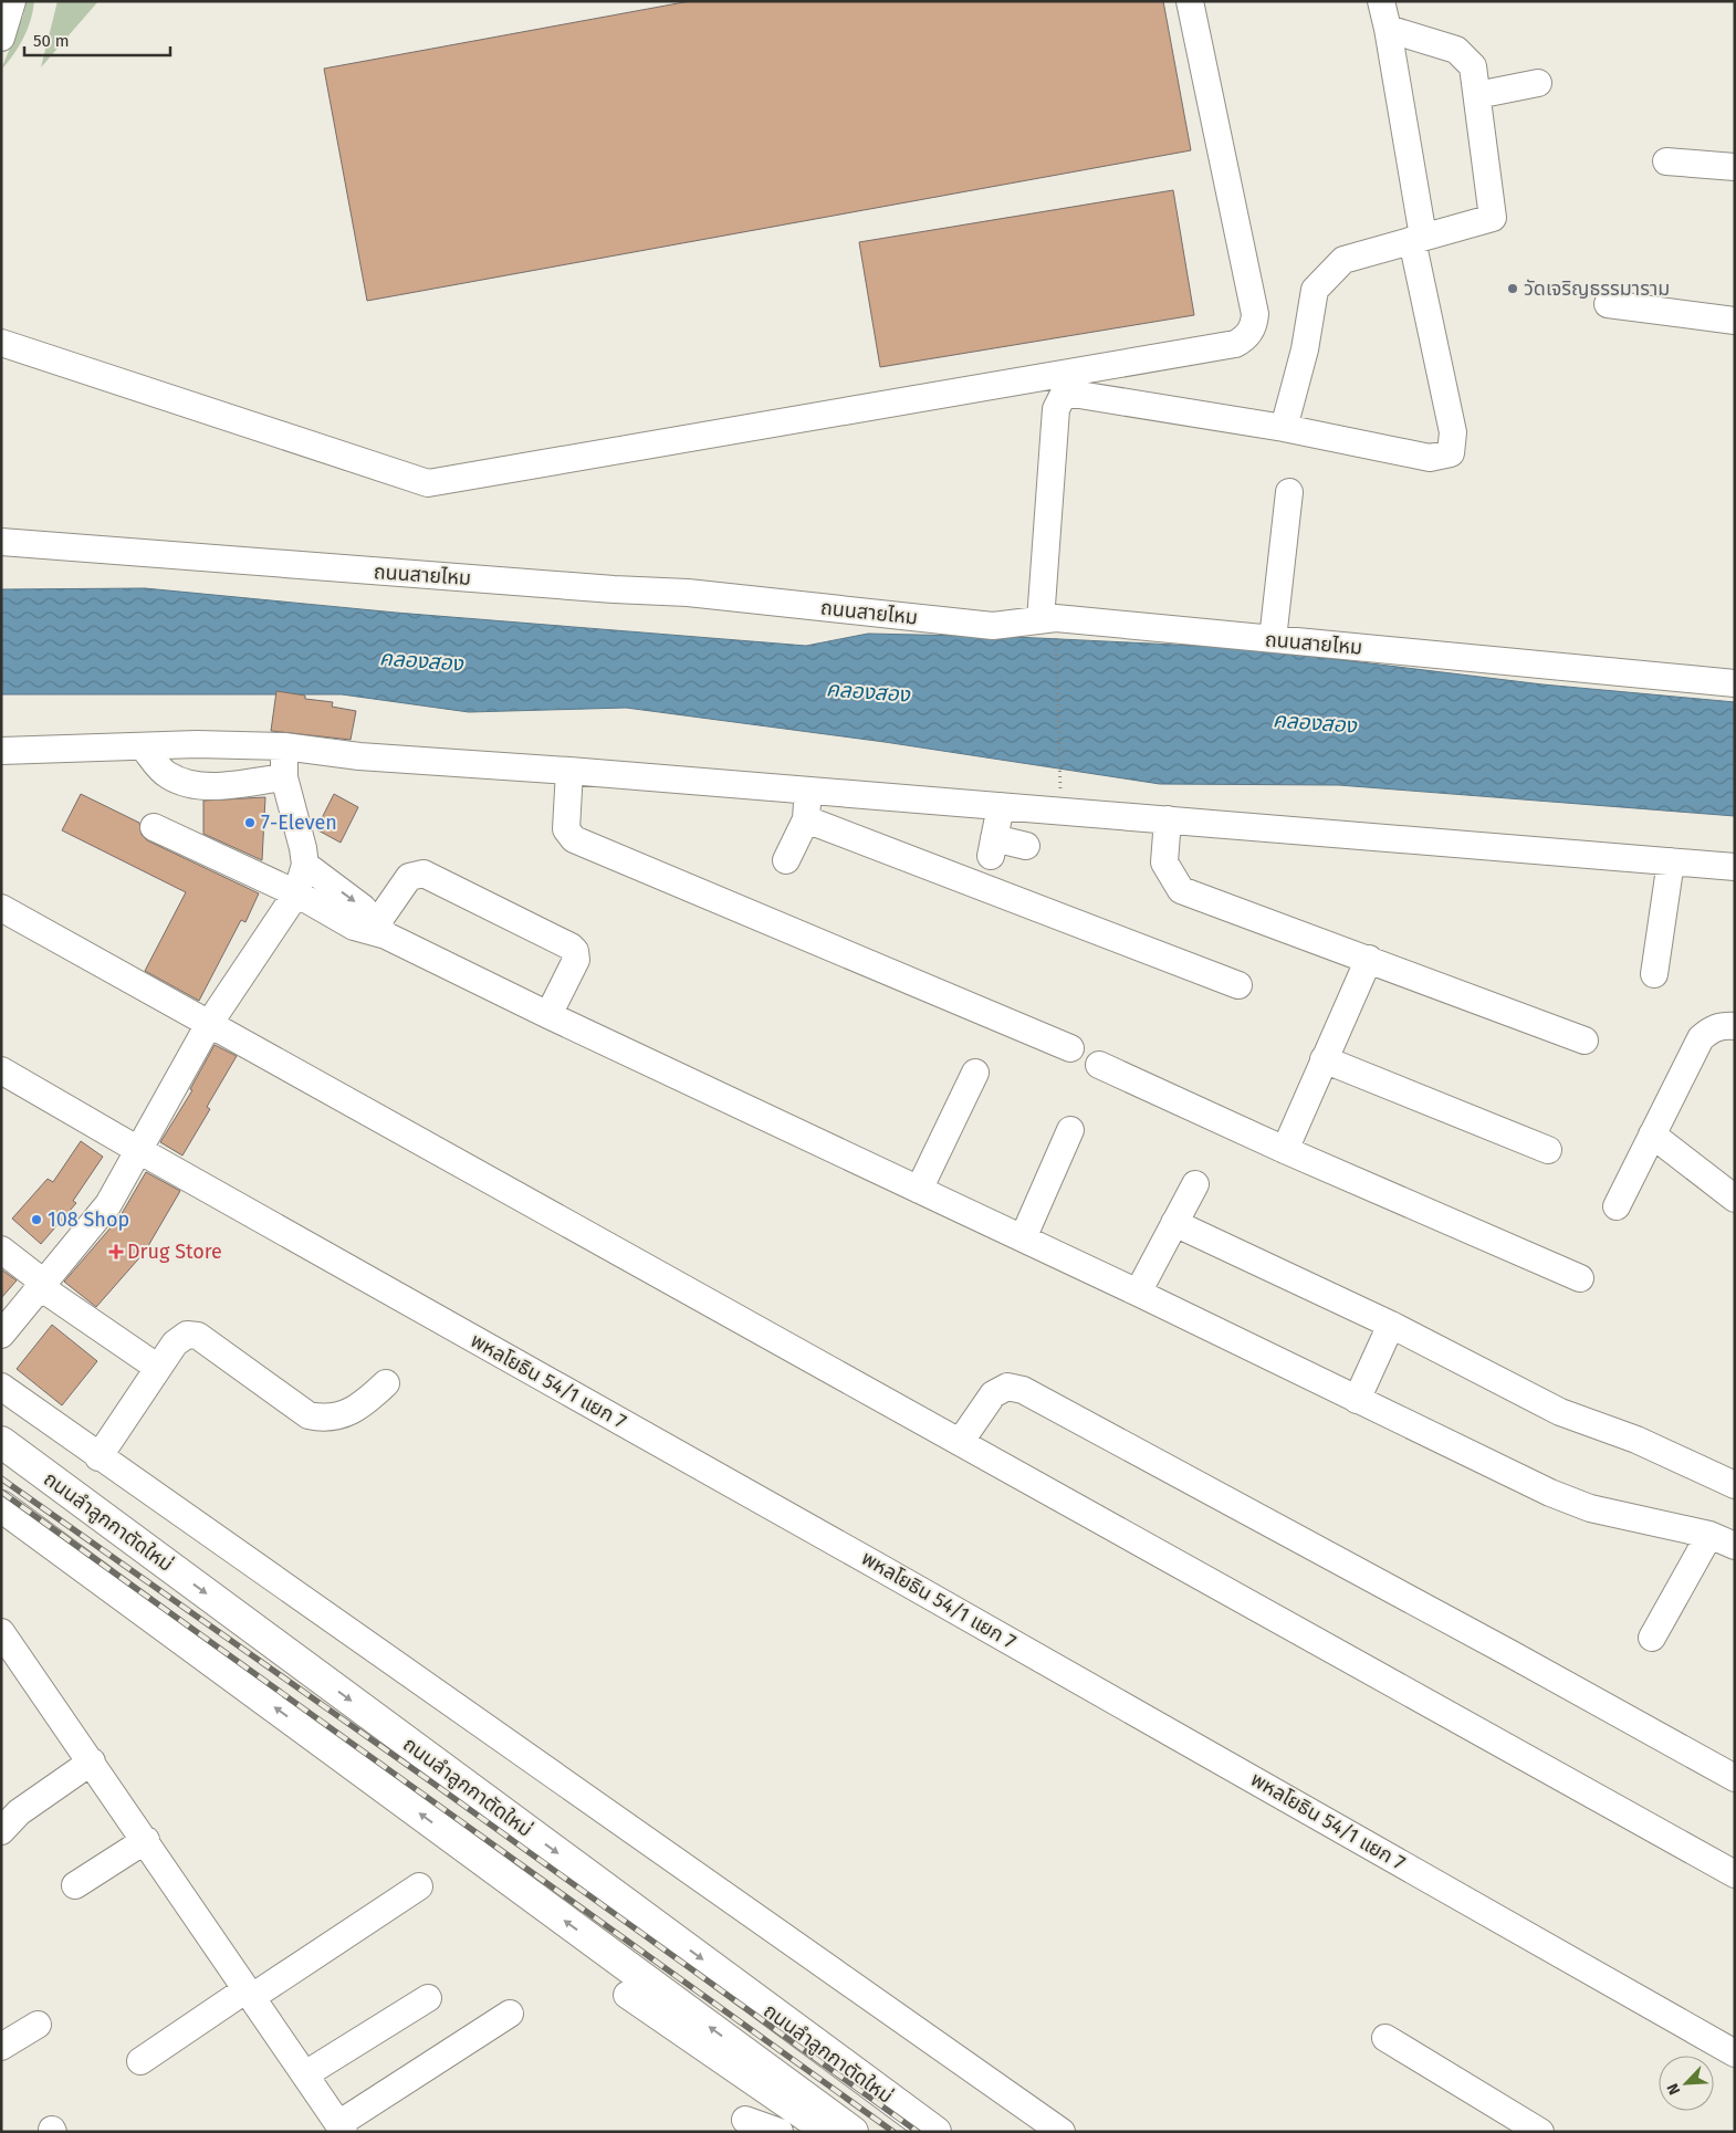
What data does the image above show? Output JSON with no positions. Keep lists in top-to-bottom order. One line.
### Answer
{"streets":{"main road":["ถนนลำลูกกาตัดใหม่"],"street":["ถนนสายไหม","พหลโยธิน 54/1 แยก 7"]},"water":["คลองสอง"],"places":{"other":["วัดเจริญธรรมาราม","7-Eleven","108 Shop"],"health":["Drug Store"]},"scale_bar":"50 m","north":"bottom left"}
